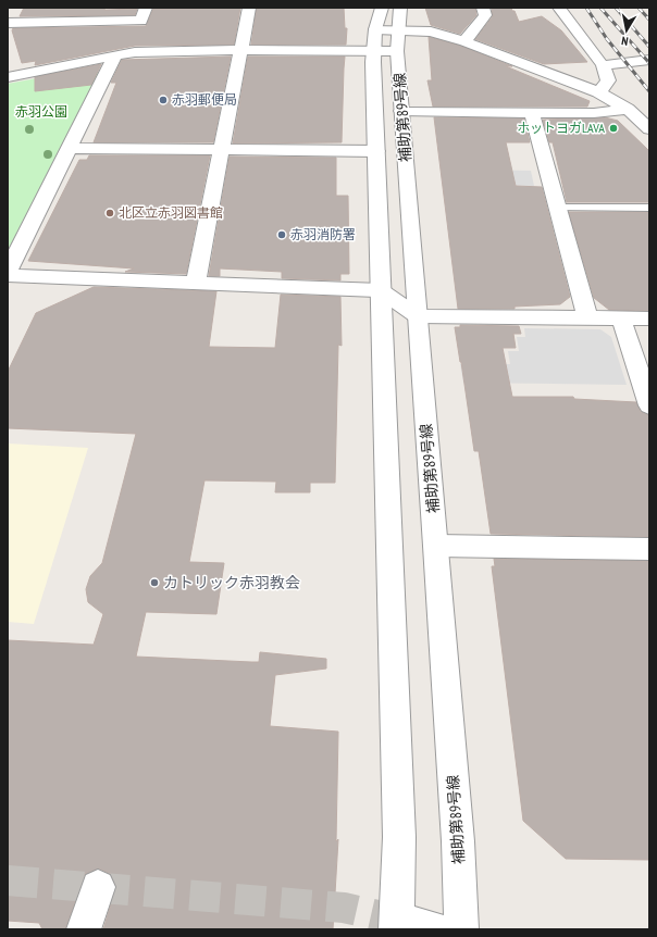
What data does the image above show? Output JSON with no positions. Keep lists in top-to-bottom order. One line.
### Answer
{"streets":{"street":["補助第89号線"]},"parks":["赤羽公園"],"places":["赤羽郵便局","ホットヨガLAVA","北区立赤羽図書館","赤羽消防署","カトリック赤羽教会"],"north":"bottom"}
